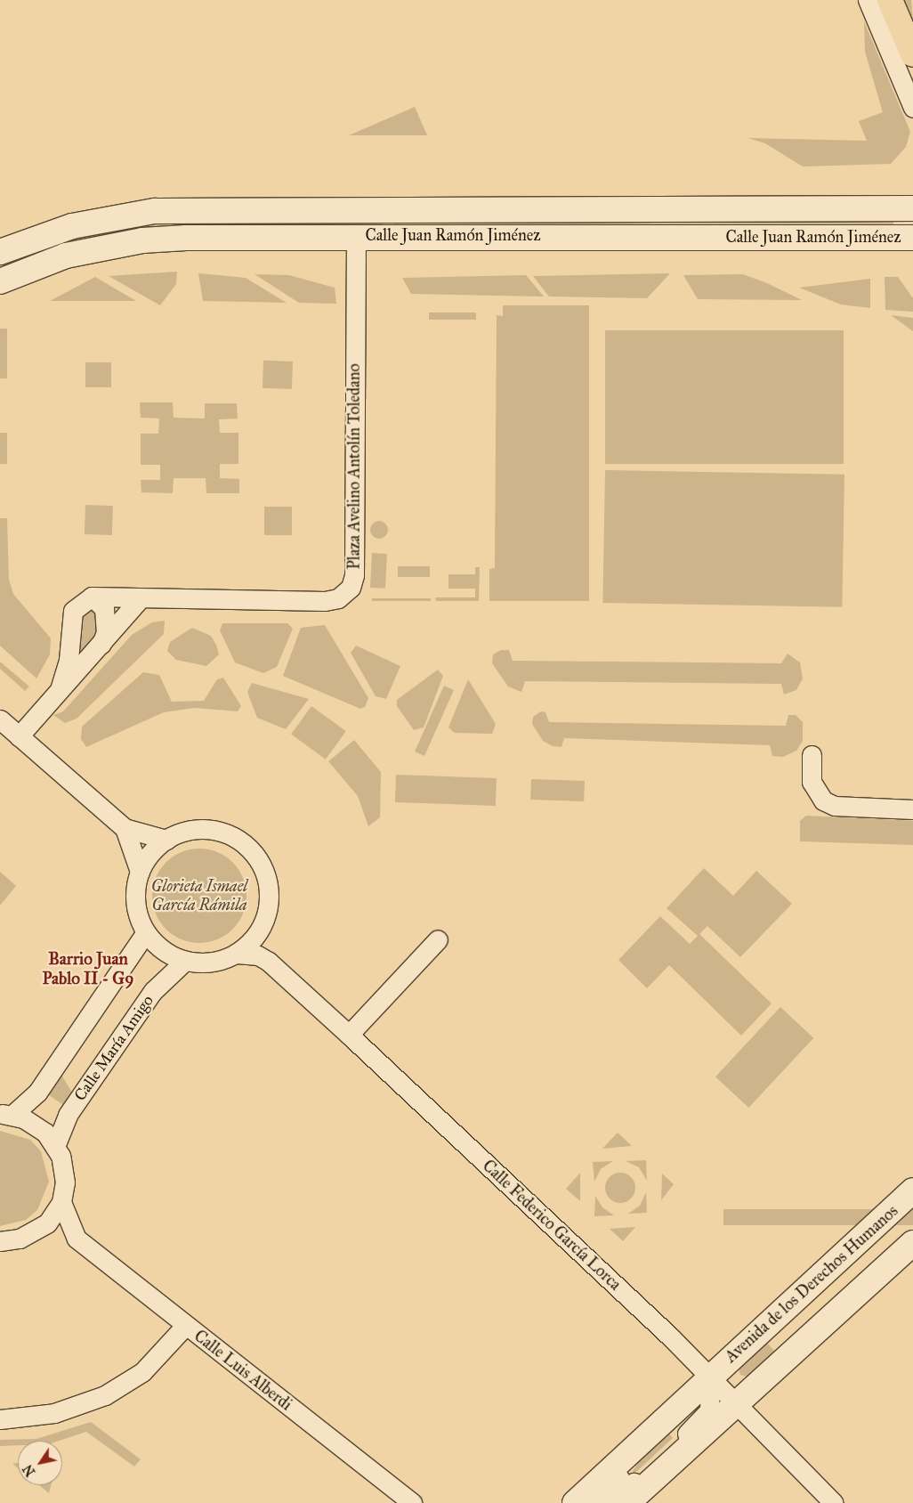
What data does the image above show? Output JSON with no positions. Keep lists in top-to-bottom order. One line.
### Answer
{"streets":{"main road":["Calle Juan Ramón Jiménez","Avenida de los Derechos Humanos"],"street":["Plaza Avelino Antolín Toledano","Calle María Amigo","Calle Federico García Lorca","Calle Luis Alberdi"]},"crossings":[["Calle Juan Ramón Jiménez","Plaza Avelino Antolín Toledano"],["Calle María Amigo","Calle Federico García Lorca"],["Calle Federico García Lorca","Avenida de los Derechos Humanos"]],"districts":["Barrio Juan Pablo II - G9"],"parks":["Glorieta Ismael García Rámila"],"north":"bottom left"}
